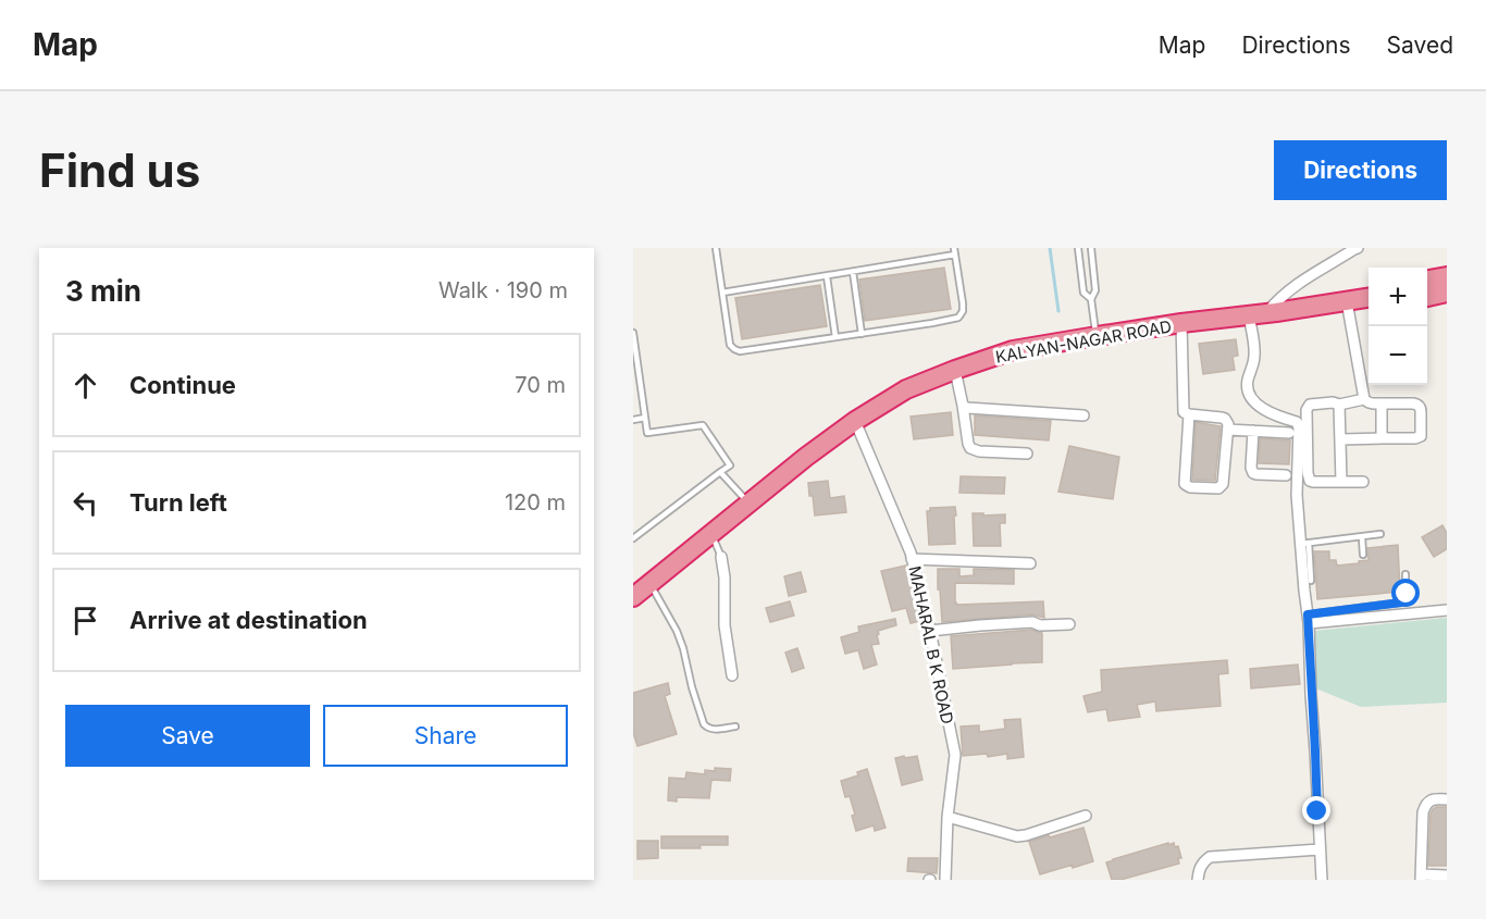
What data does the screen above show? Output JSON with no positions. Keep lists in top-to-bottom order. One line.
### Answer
{"streets":{"highway":["KALYAN-NAGAR ROAD"],"street":["MAHARAL B K ROAD"]},"crossings":[["KALYAN-NAGAR ROAD","MAHARAL B K ROAD"]],"page":{"header":"Map","nav":["Map","Directions","Saved"],"buttons":["Directions",["Save","Share"]],"title":"Find us","heading":["3 min","Walk · 190 m"],"map_buttons":["+","−"],"list":[["Continue","70 m"],["Turn left","120 m"],"Arrive at destination"]}}
